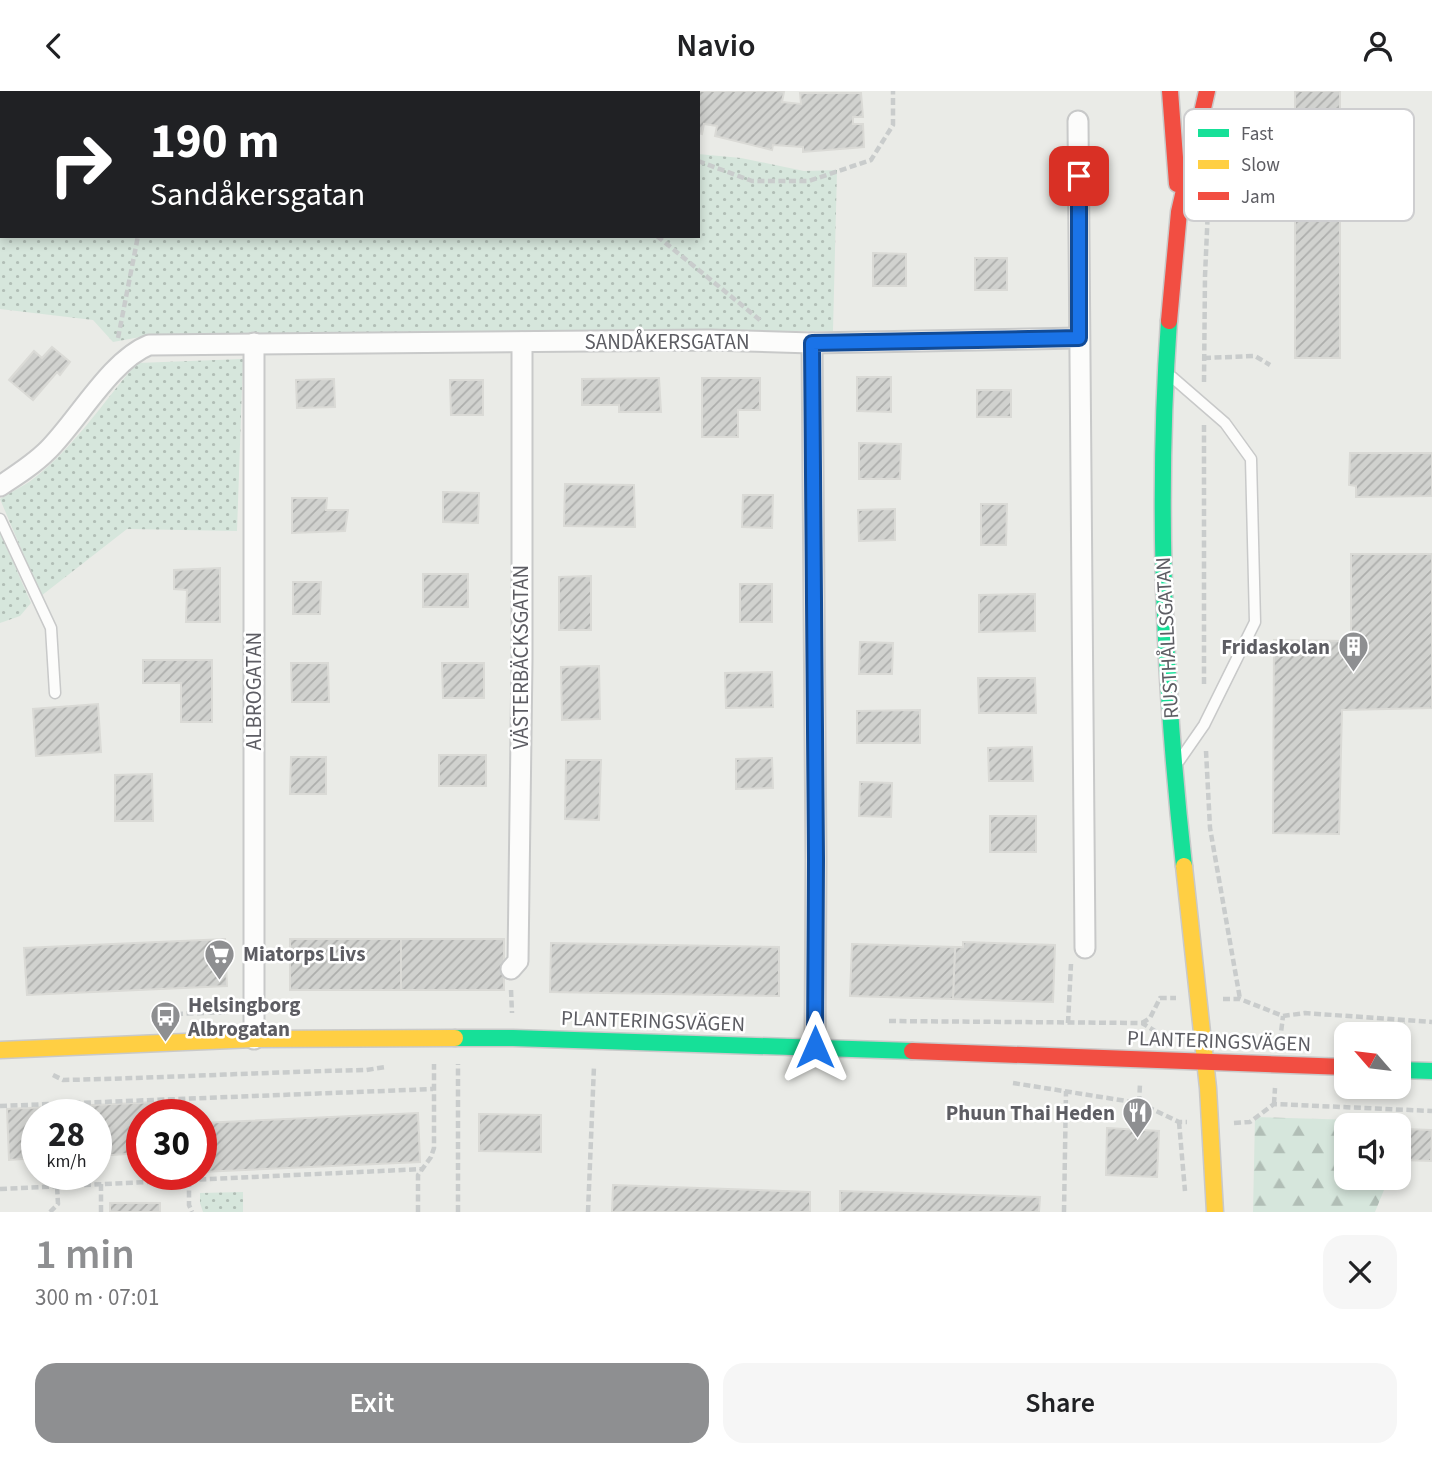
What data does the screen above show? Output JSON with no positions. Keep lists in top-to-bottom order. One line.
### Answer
{"streets":{"street":["SANDÅKERSGATAN","RUSTHÅLLSGATAN","VÄSTERBÄCKSGATAN","ALBROGATAN","PLANTERINGSVÄGEN"]},"crossings":[["SANDÅKERSGATAN","VÄSTERBÄCKSGATAN"],["SANDÅKERSGATAN","ALBROGATAN"],["RUSTHÅLLSGATAN","PLANTERINGSVÄGEN"],["ALBROGATAN","PLANTERINGSVÄGEN"]],"places":{"building":["Fridaskolan"],"supermarket":["Miatorps Livs"],"bus stop":["Helsingborg Albrogatan"],"restaurant":["Phuun Thai Heden"]},"legend":["Fast","Slow","Jam"],"north":"top left","page":{"header":"Navio","turn":["190 m","Sandåkersgatan"],"speed":"28 km/h","limit":"30","heading":["1 min","300 m · 07:01"],"buttons":["Exit","Share"]}}
